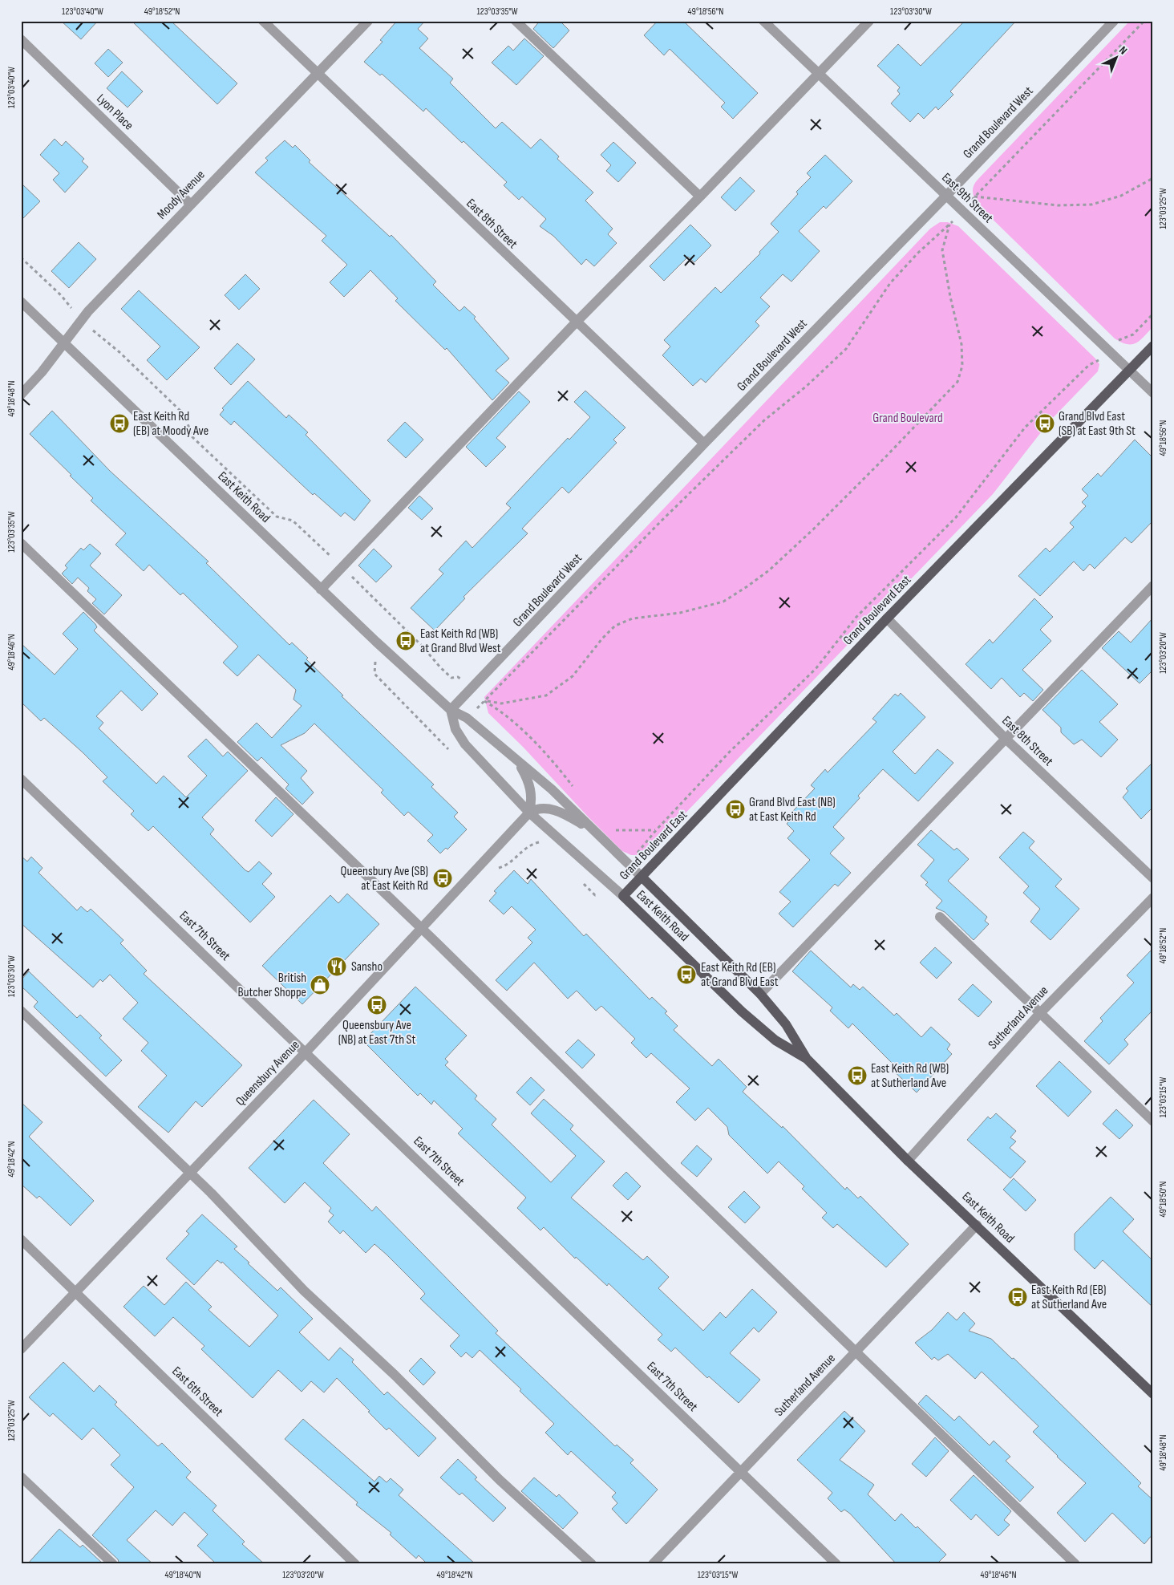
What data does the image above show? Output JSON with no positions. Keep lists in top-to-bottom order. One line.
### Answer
{"streets":{"main road":["East Keith Road","Grand Boulevard East"],"street":["Lyon Place","Grand Boulevard West","Moody Avenue","East 9th Street","East 8th Street","East 7th Street","Sutherland Avenue","Queensbury Avenue","East 6th Street"]},"crossings":[["Lyon Place","Moody Avenue"],["Grand Boulevard West","East 9th Street"],["Grand Boulevard West","East 8th Street"],["Grand Boulevard West","East Keith Road"],["Moody Avenue","East 8th Street"],["Moody Avenue","East Keith Road"],["East 9th Street","Grand Boulevard East"],["East 8th Street","Grand Boulevard East"],["East Keith Road","Grand Boulevard East"],["East Keith Road","Sutherland Avenue"],["East Keith Road","Queensbury Avenue"],["East 7th Street","Sutherland Avenue"],["East 7th Street","Queensbury Avenue"],["Queensbury Avenue","East 6th Street"]],"parks":["Grand Boulevard"],"places":{"bus stop":["East Keith Rd (EB) at Moody Ave","Grand Blvd East (SB) at East 9th St","East Keith Rd (WB) at Grand Blvd West","Grand Blvd East (NB) at East Keith Rd","Queensbury Ave (SB) at East Keith Rd","East Keith Rd (EB) at Grand Blvd East","Queensbury Ave (NB) at East 7th St","East Keith Rd (WB) at Sutherland Ave","East Keith Rd (EB) at Sutherland Ave"],"restaurant":["Sansho"],"shop":["British Butcher Shoppe"]},"north":"top right","coordinates":["123°03'40\"W","49°18'52\"N","123°03'35\"W","49°18'56\"N","123°03'30\"W","123°03'25\"W","49°18'48\"N","49°18'46\"N","123°03'20\"W","123°03'15\"W","49°18'42\"N","49°18'50\"N","49°18'40\"N"]}
